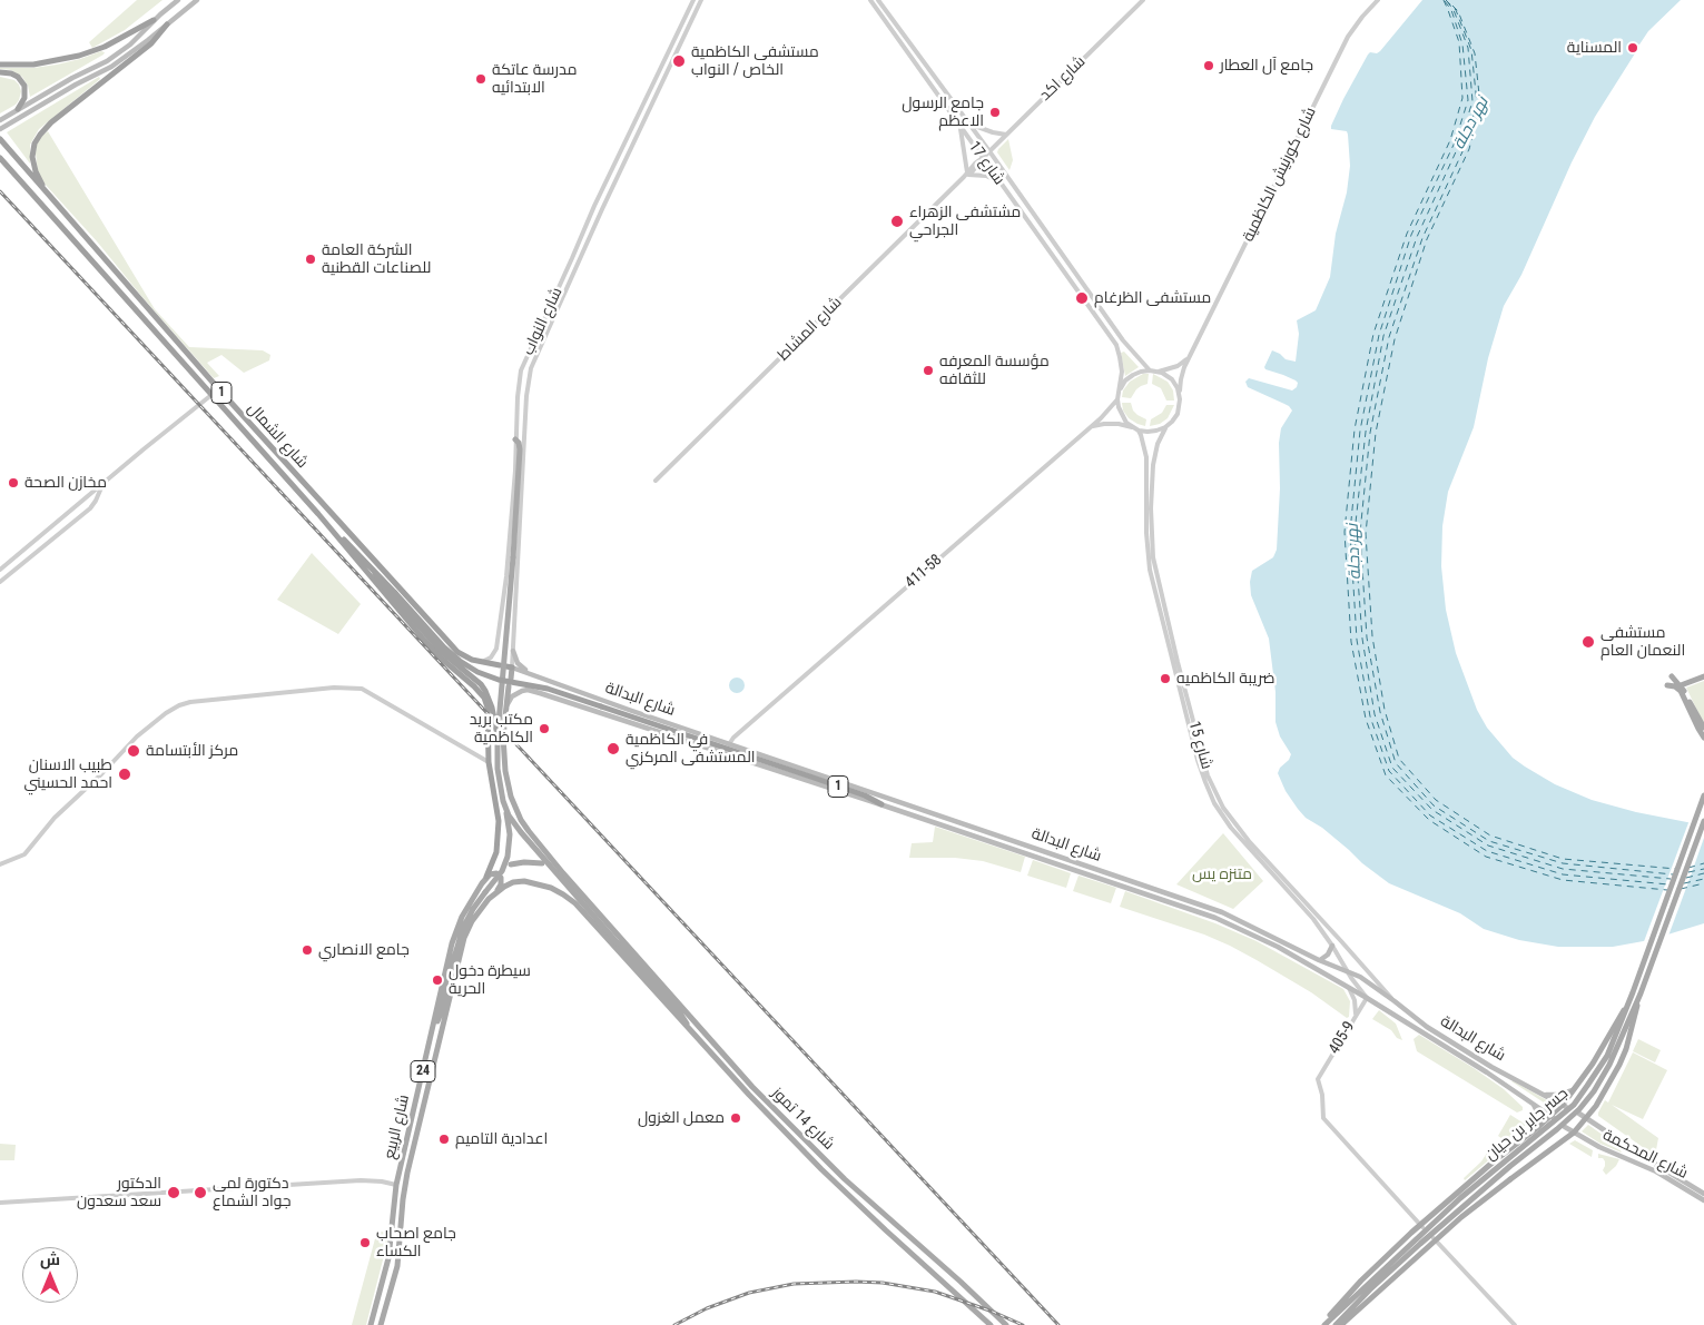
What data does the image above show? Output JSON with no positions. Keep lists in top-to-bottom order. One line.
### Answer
{"streets":{"highway":["1","شارع الشمال"],"main road":["شارع البدالة","24","شارع 14 تموز","جسر جابر بن حيان","شارع الربيع","شارع المحكمة"],"street":["شارع اكد","شارع 17","شارع كورنيش الكاظمية","شارع النواب","شارع المشاط","411-58","شارع 15","405-9"]},"crossings":[["شارع اكد","شارع 17"],["شارع اكد","شارع المشاط"],["شارع 17","شارع كورنيش الكاظمية"],["شارع 17","شارع المشاط"],["شارع 17","411-58"],["شارع 17","شارع 15"],["شارع كورنيش الكاظمية","411-58"],["شارع كورنيش الكاظمية","شارع 15"],["شارع النواب","1"],["شارع النواب","شارع البدالة"],["1","شارع الشمال"],["1","شارع البدالة"],["411-58","شارع البدالة"],["411-58","شارع 15"],["شارع البدالة","شارع 15"],["شارع البدالة","405-9"],["شارع 15","405-9"],["شارع 14 تموز","شارع الربيع"]],"water":["نهر دجلة"],"parks":["متنزه يس"],"places":["المسناية","مستشفى الكاظمية الخاص / النواب","جامع آل العطار","مدرسة عاتكة الابتدائيه","جامع الرسول الاعظم","مشتشفى الزهراء الجراحي","الشركة العامة للصناعات القطنية","مستشفى الظرغام","مؤسسة المعرفه للثقافه","مخازن الصحة","مستشفى النعمان العام","ضريبة الكاظميه","مكتب بريد الكاظمية","في الكاظمية المستشفى المركزي","مركز الأبتسامة","طبيب الاسنان احمد الحسيني","جامع الانصاري","سيطرة دخول الحرية","معمل الغزول","اعدادية التاميم","الدكتور سعد سعدون","دكتورة لمى جواد الشماع","جامع اصحاب الکساء"],"north":"top"}
